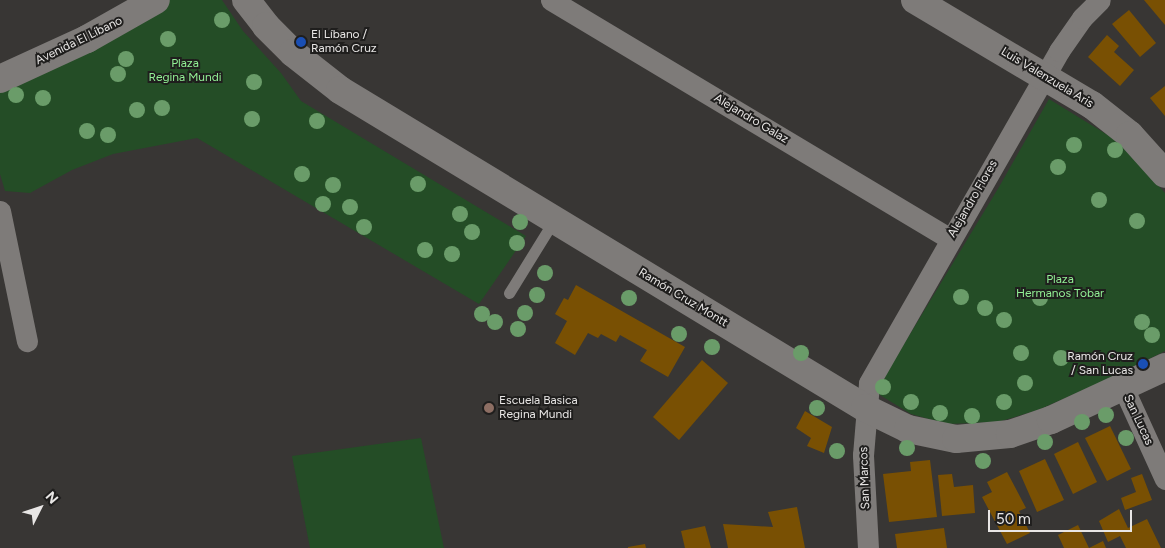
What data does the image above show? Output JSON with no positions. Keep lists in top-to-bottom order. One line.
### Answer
{"streets":{"street":["Avenida El Líbano","Luis Valenzuela Aris","Alejandro Galaz","Alejandro Flores","Ramón Cruz Montt","San Lucas","San Marcos"]},"crossings":[["Luis Valenzuela Aris","Alejandro Flores"],["Alejandro Galaz","Alejandro Flores"],["Alejandro Flores","Ramón Cruz Montt"],["Alejandro Flores","San Marcos"],["Ramón Cruz Montt","San Lucas"],["Ramón Cruz Montt","San Marcos"]],"parks":["Plaza Regina Mundi","Plaza Hermanos Tobar"],"places":["El Líbano / Ramón Cruz","Ramón Cruz / San Lucas","Escuela Basica Regina Mundi"],"scale_bar":"50 m","north":"top right"}
